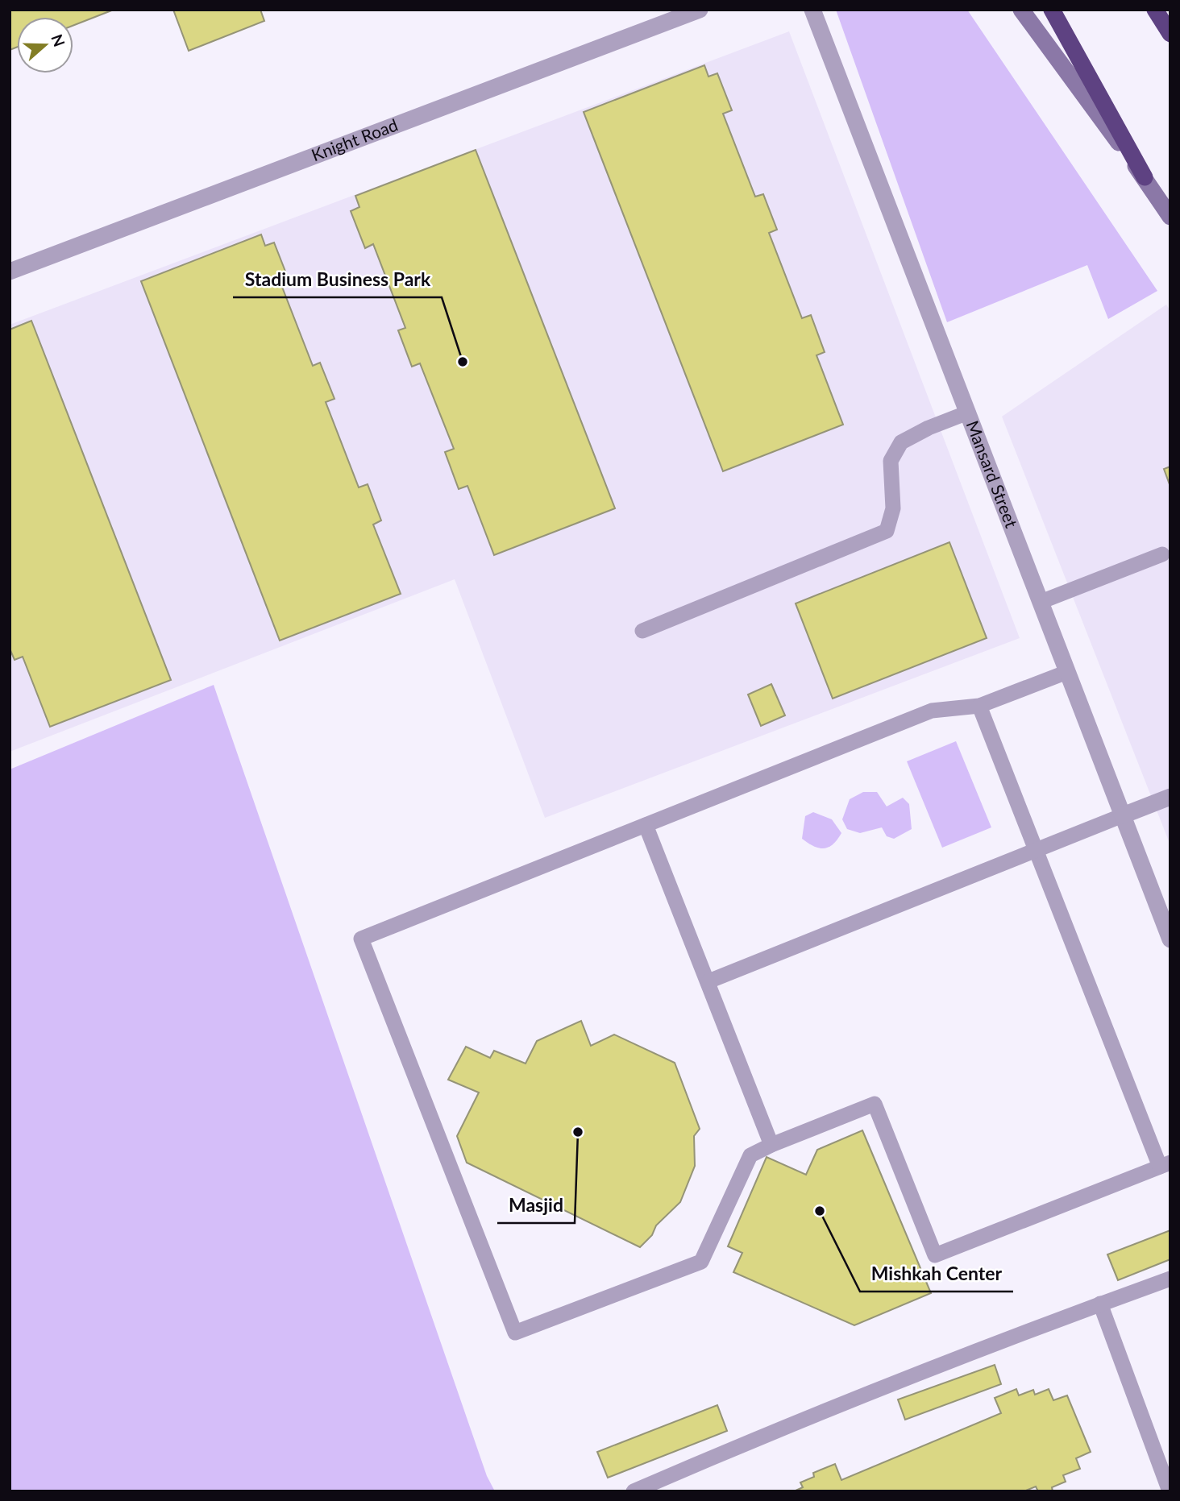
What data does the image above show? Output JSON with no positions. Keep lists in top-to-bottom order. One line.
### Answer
{"streets":{"street":["Knight Road","Mansard Street"]},"places":["Stadium Business Park","Masjid","Mishkah Center"],"north":"right"}
